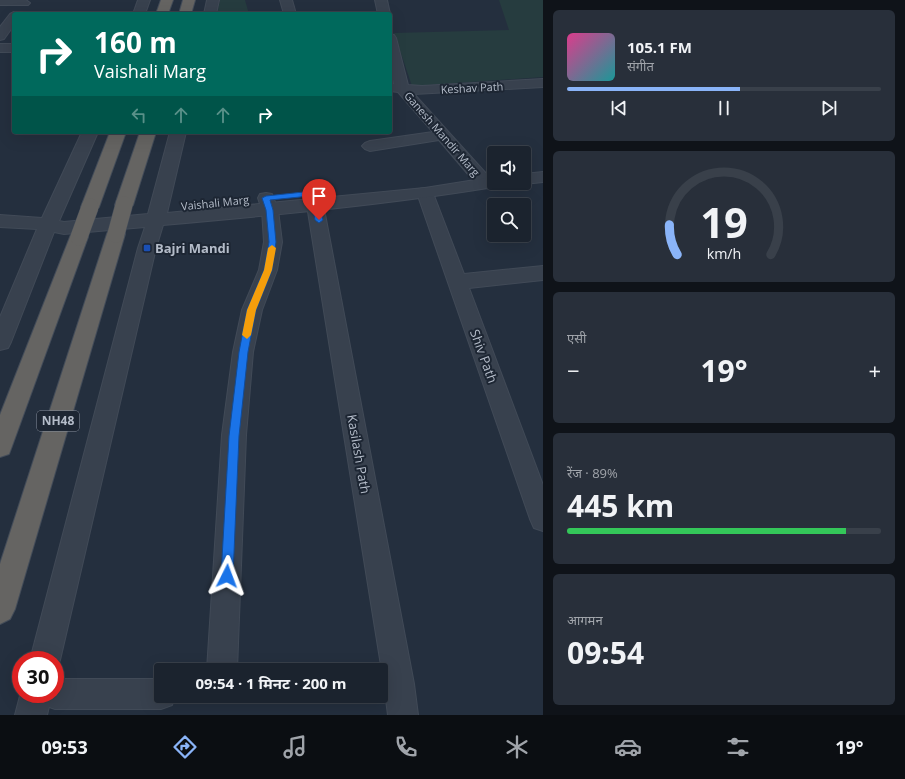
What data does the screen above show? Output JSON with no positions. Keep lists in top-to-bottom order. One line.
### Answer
{"streets":{"highway":["NH48"],"street":["Keshav Path","Ganesh Mandir Marg","Vaishali Marg","Shiv Path","Kasilash Path"]},"crossings":[["Keshav Path","Ganesh Mandir Marg"],["Ganesh Mandir Marg","Vaishali Marg"],["Vaishali Marg","Shiv Path"],["Vaishali Marg","Kasilash Path"]],"places":{"transit":["Bajri Mandi"]},"page":{"turn":["160 m","Vaishali Marg"],"song":["105.1 FM","संगीत"],"tile":["एसी",["रेंज · 89%","445 km"],["आगमन","09:54"]],"heat":["−","19°","+"],"limit":"30","trip":"09:54 · 1 मिनट · 200 m","tabs":["09:53","19°"],"gauge":["19","km/h"]}}
